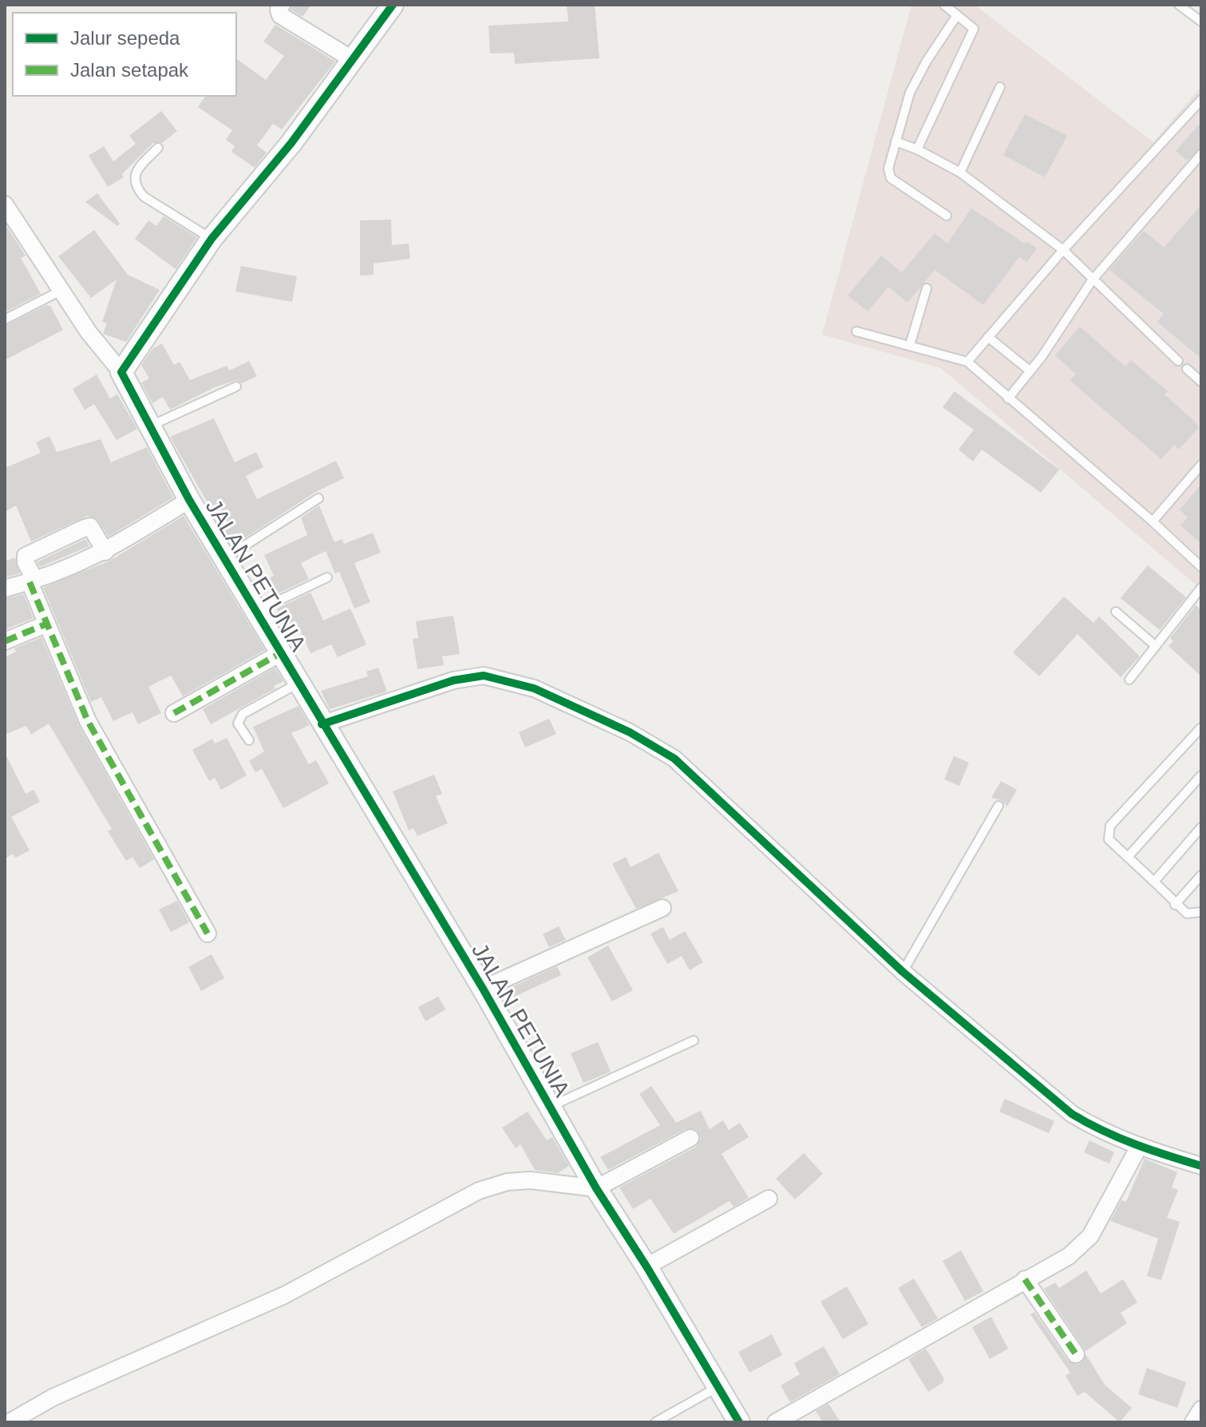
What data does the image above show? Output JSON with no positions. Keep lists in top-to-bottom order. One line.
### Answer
{"streets":{"street":["JALAN PETUNIA"]},"legend":["Jalur sepeda","Jalan setapak"]}
